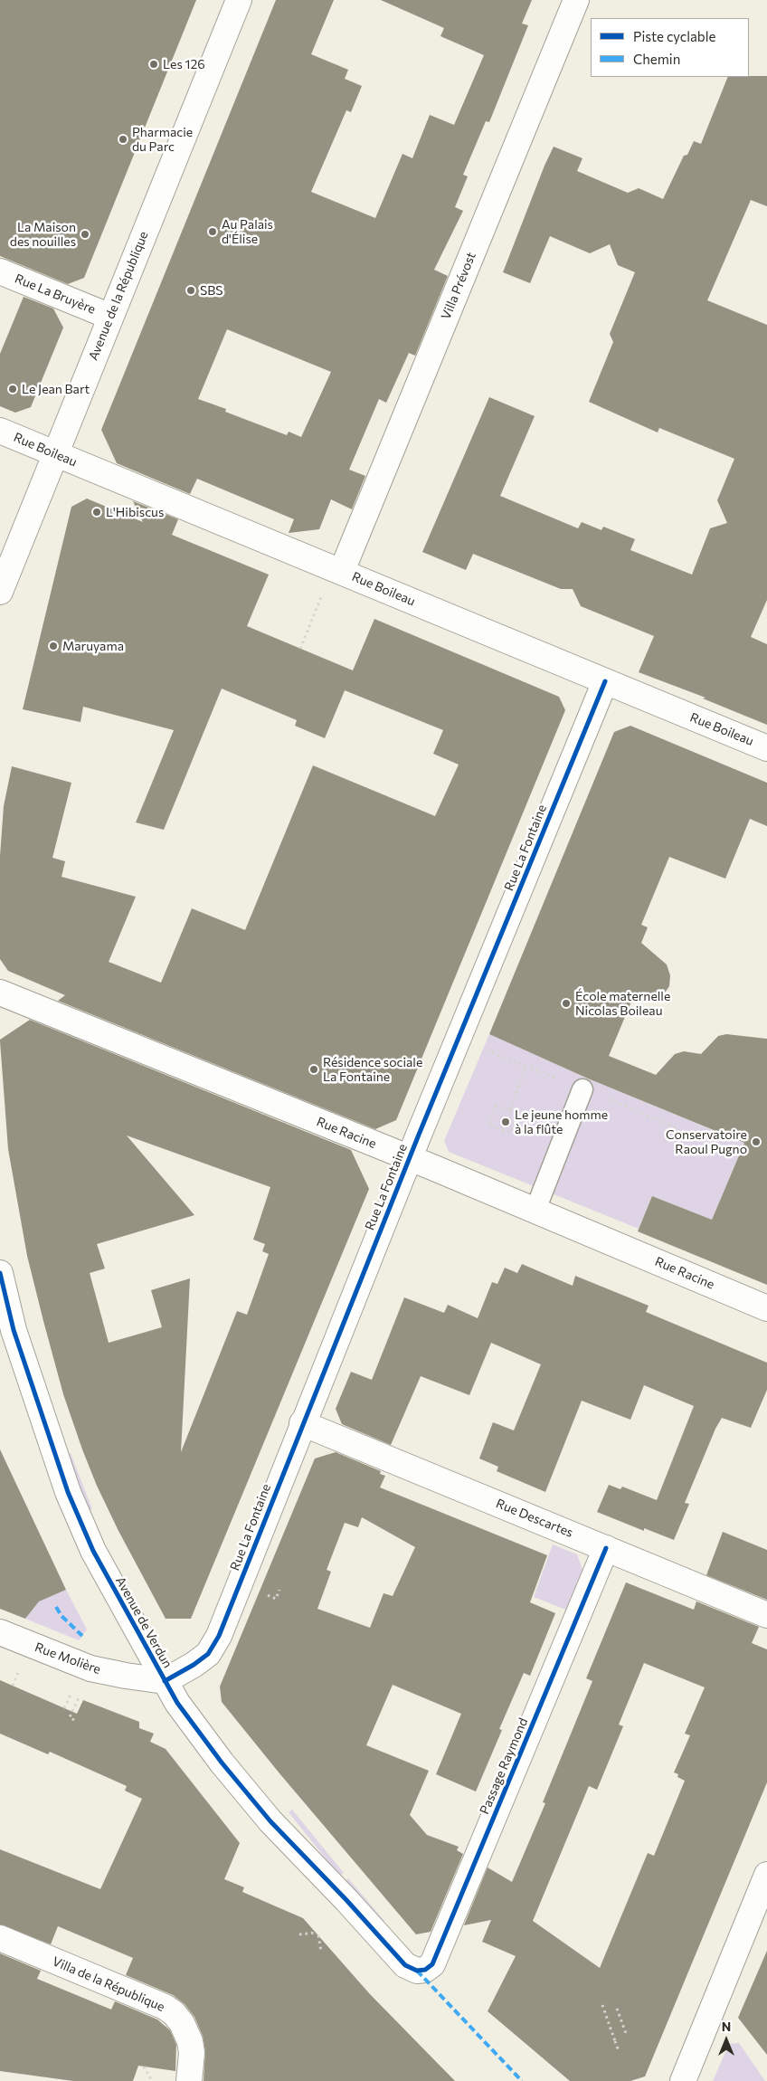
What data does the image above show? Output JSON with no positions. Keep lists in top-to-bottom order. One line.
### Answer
{"streets":{"street":["Villa Prévost","Rue La Bruyère","Avenue de la République","Rue Boileau","Rue La Fontaine","Rue Racine","Rue Descartes","Avenue de Verdun","Rue Molière","Passage Raymond","Villa de la République"]},"crossings":[["Villa Prévost","Rue Boileau"],["Rue La Bruyère","Avenue de la République"],["Avenue de la République","Rue Boileau"],["Rue Boileau","Rue La Fontaine"],["Rue La Fontaine","Rue Racine"],["Rue La Fontaine","Rue Descartes"],["Rue La Fontaine","Avenue de Verdun"],["Rue La Fontaine","Rue Molière"],["Rue Descartes","Passage Raymond"],["Avenue de Verdun","Rue Molière"],["Avenue de Verdun","Passage Raymond"]],"places":["Les 126","Pharmacie du Parc","Au Palais d'Élise","La Maison des nouilles","SBS","Le Jean Bart","L'Hibiscus","Maruyama","École maternelle Nicolas Boileau","Résidence sociale La Fontaine","Le jeune homme à la flûte","Conservatoire Raoul Pugno"],"legend":["Piste cyclable","Chemin"],"north":"top"}
